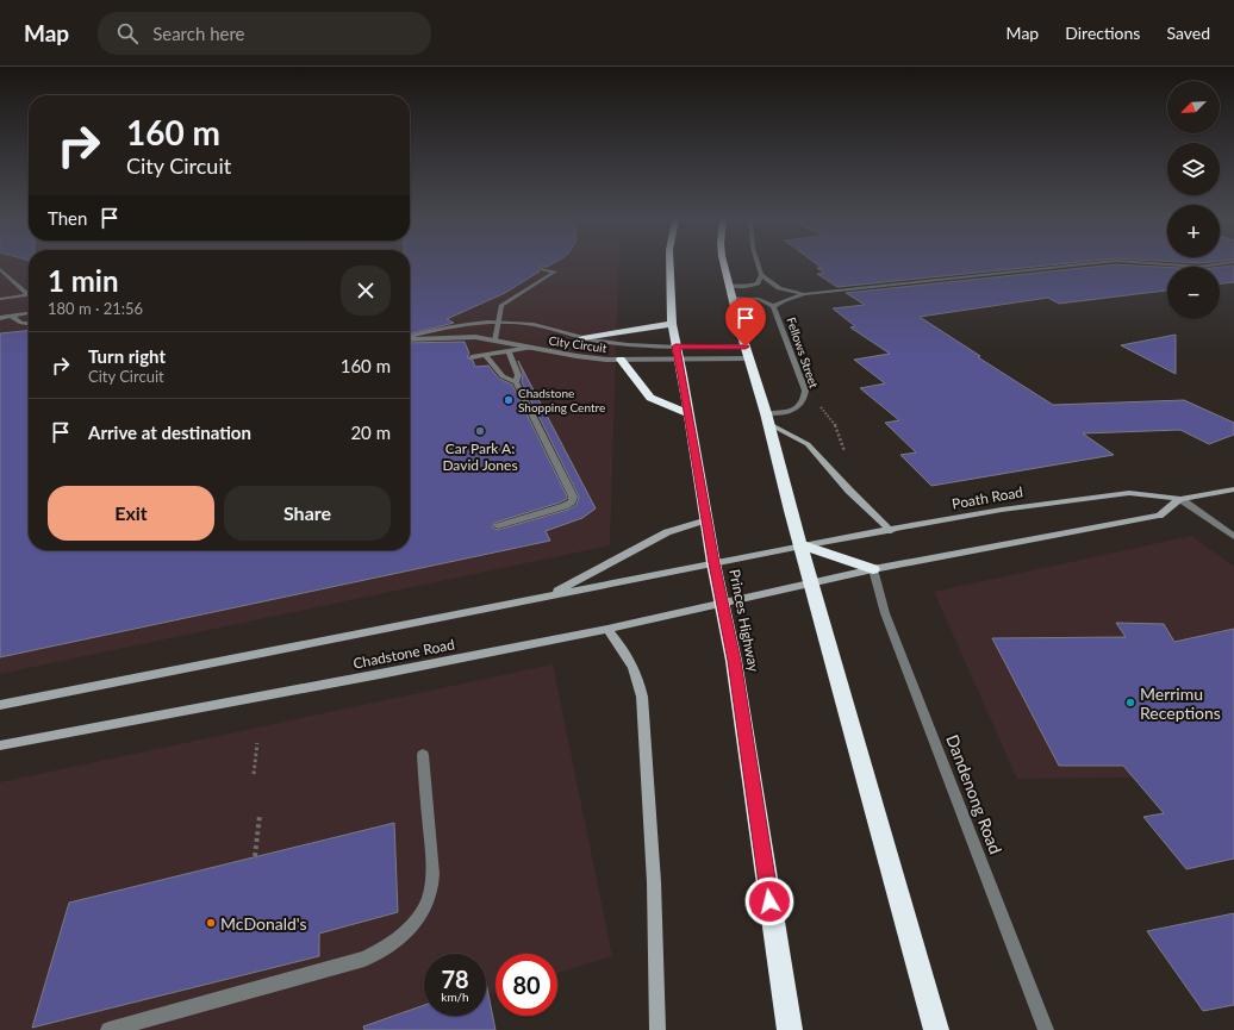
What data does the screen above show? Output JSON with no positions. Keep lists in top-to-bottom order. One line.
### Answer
{"streets":{"highway":["Princes Highway"],"street":["City Circuit","Fellows Street","Poath Road","Chadstone Road","Dandenong Road"]},"crossings":[["City Circuit","Princes Highway"],["Poath Road","Chadstone Road"],["Poath Road","Dandenong Road"],["Princes Highway","Chadstone Road"]],"places":["Chadstone Shopping Centre","Car Park A: David Jones","Merrimu Receptions","McDonald's"],"north":"bottom left","page":{"header":"Map","search":"Search here","nav":["Map","Directions","Saved"],"map_buttons":["+","−"],"turn":["160 m","City Circuit"],"then":"Then","heading":["1 min","180 m · 21:56"],"list":[{"name":"Turn right","note":"City Circuit","value":"160 m"},{"name":"Arrive at destination","value":"20 m"}],"buttons":["Exit","Share"],"speed":"78 km/h","limit":"80"}}
